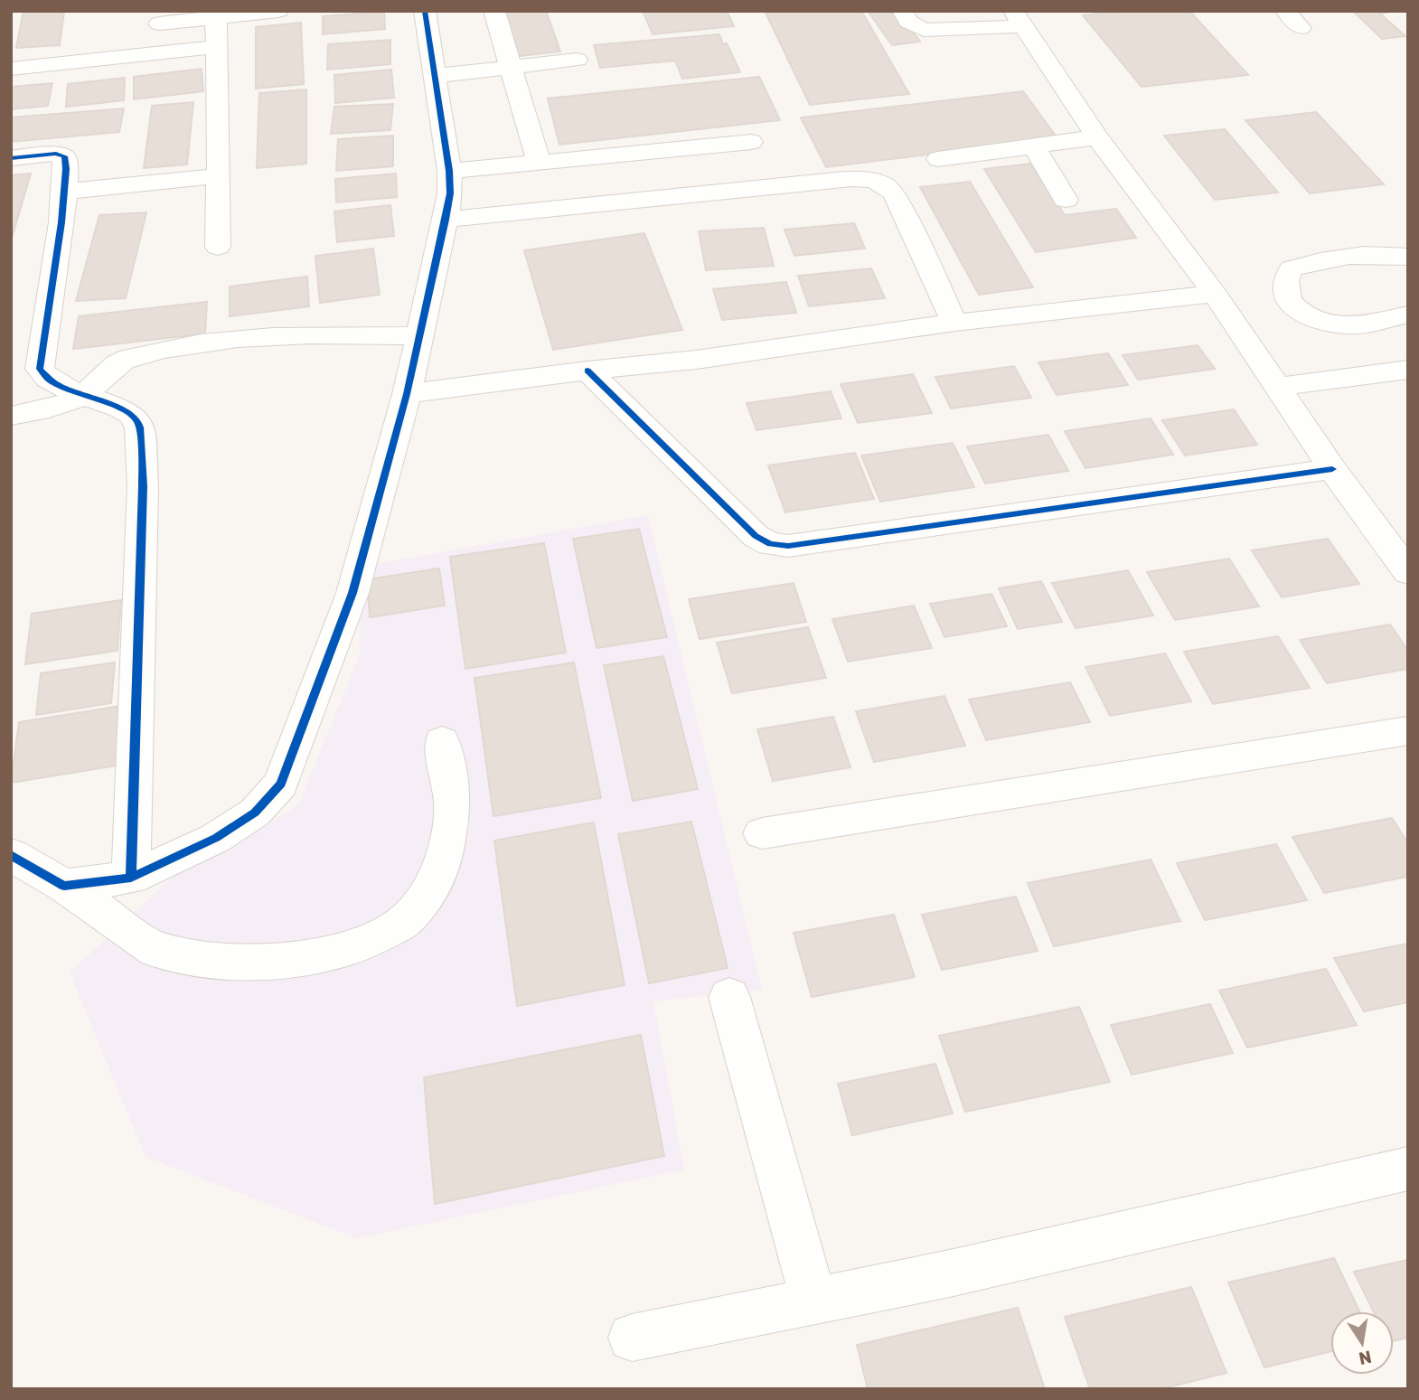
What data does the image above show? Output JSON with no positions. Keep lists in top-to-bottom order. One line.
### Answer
{"north":"bottom"}
